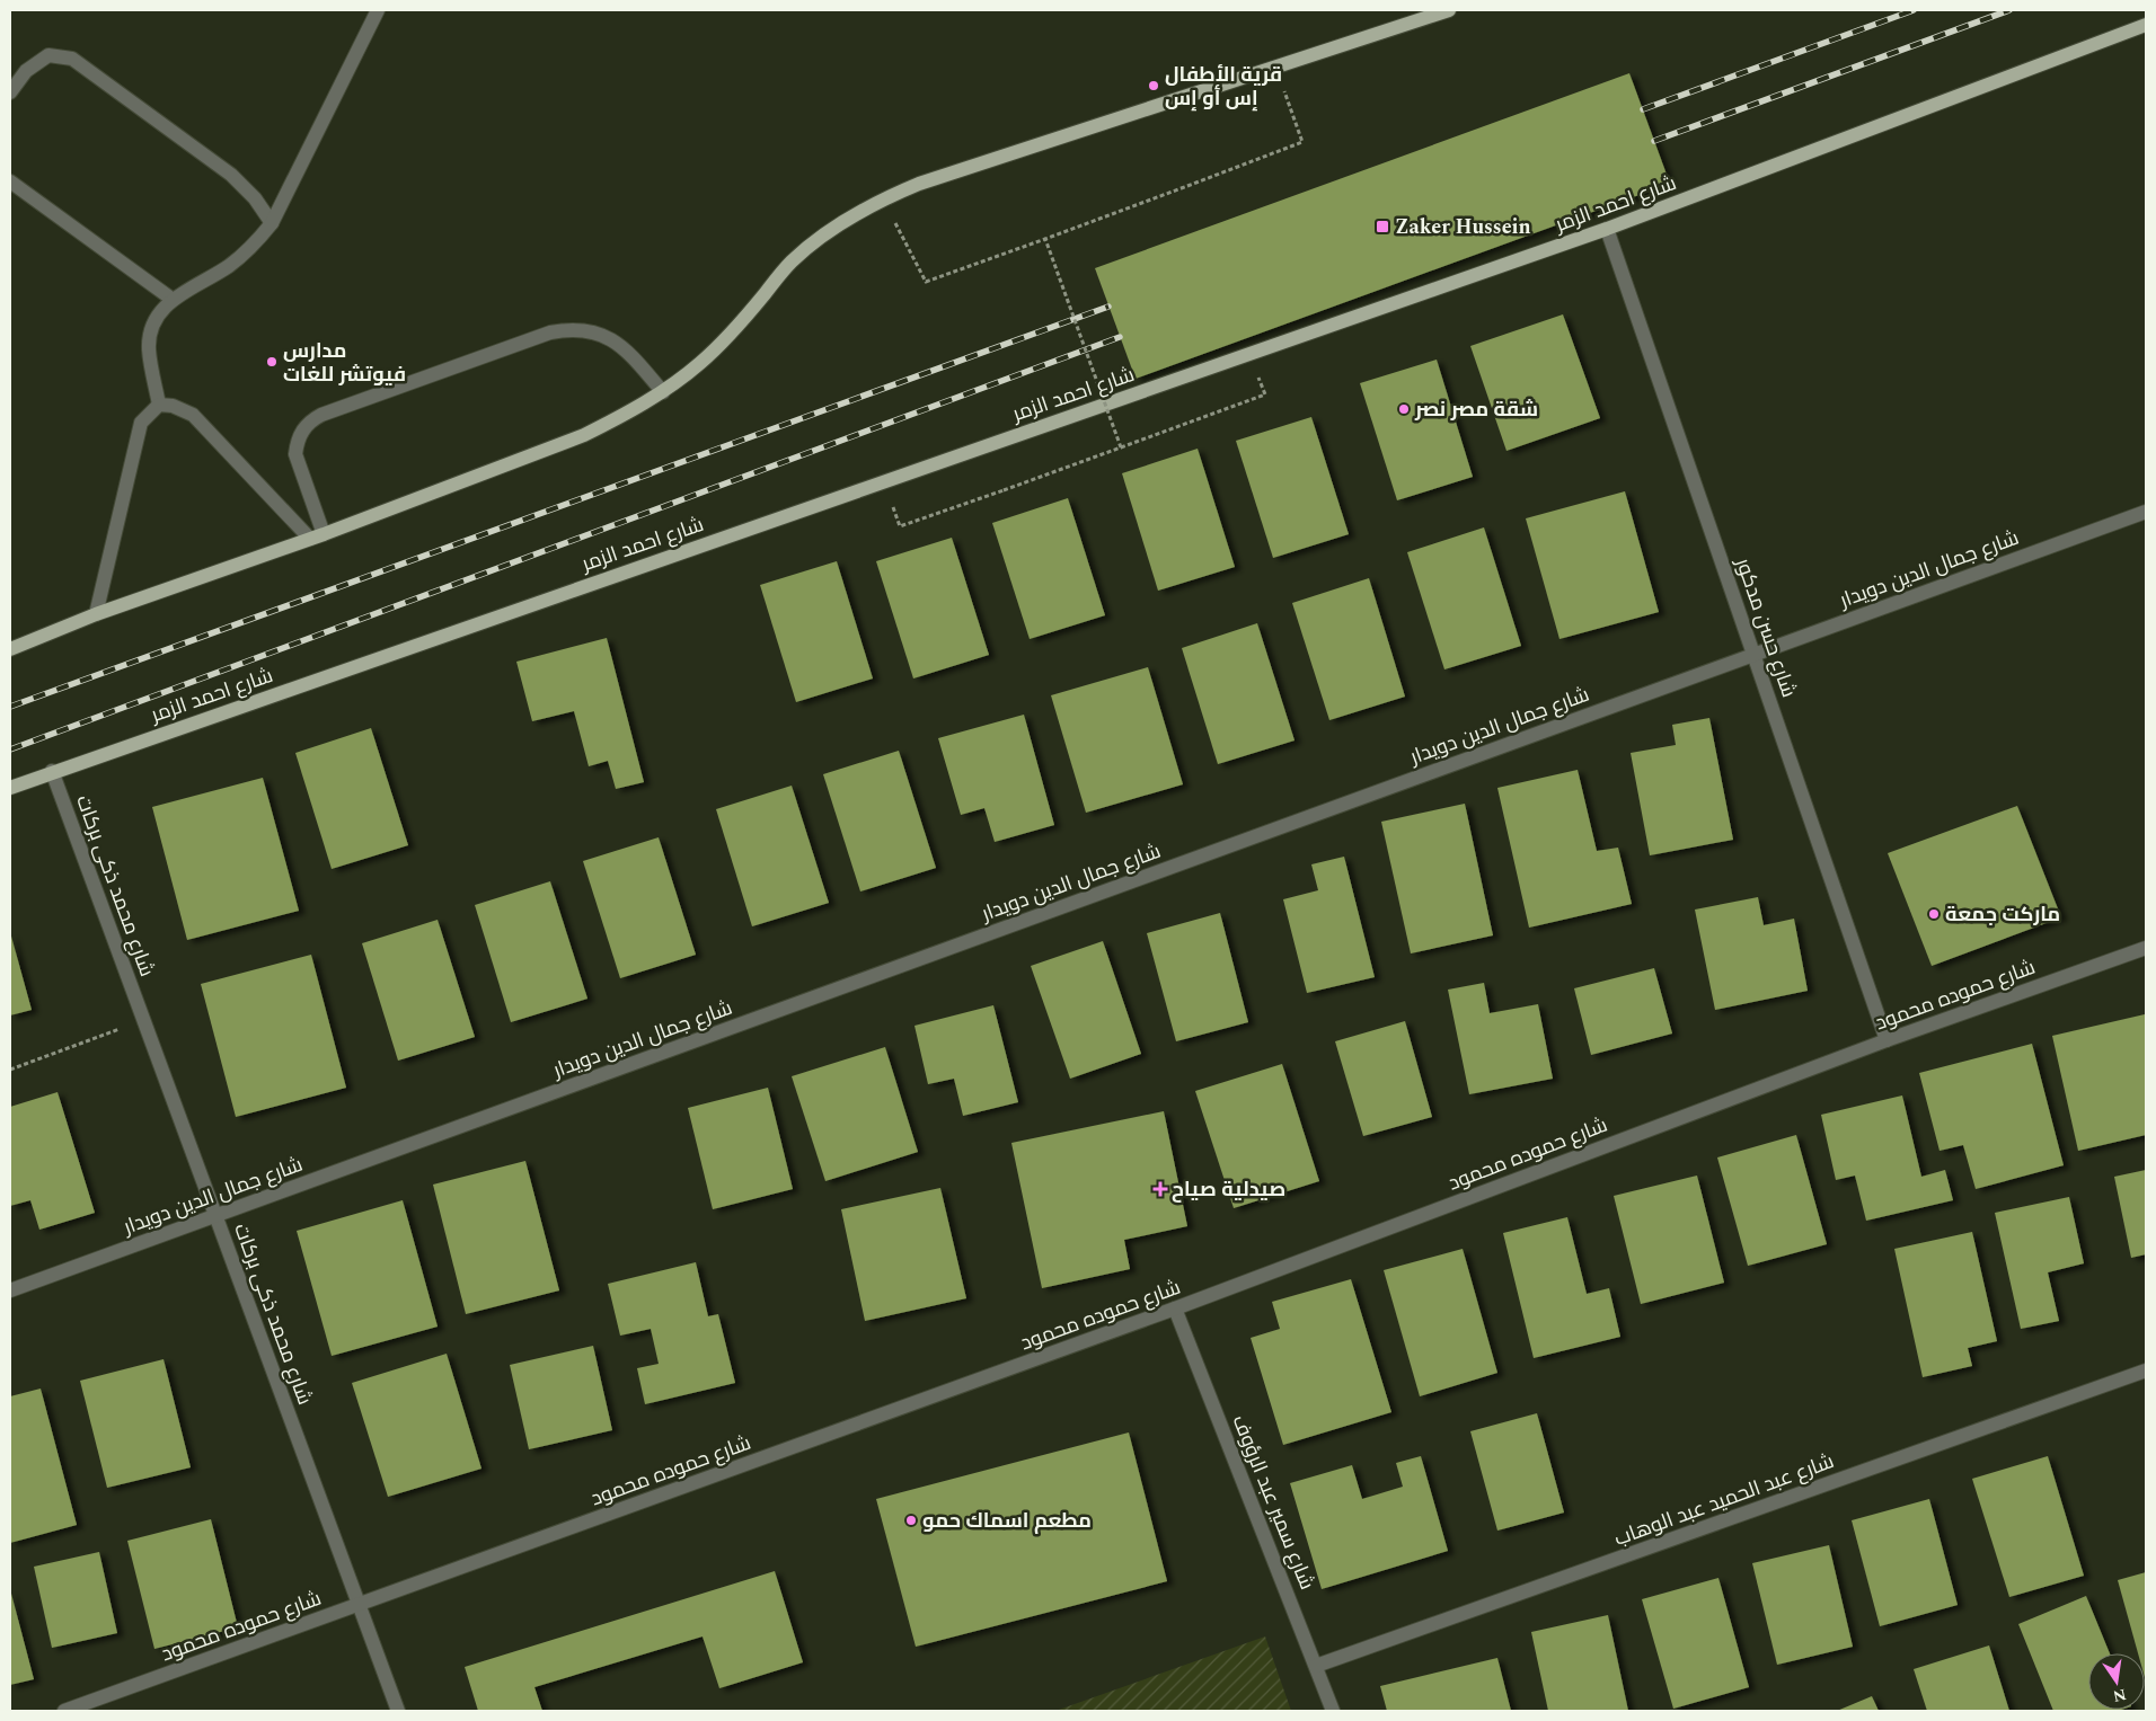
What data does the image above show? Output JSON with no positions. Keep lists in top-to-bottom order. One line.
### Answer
{"streets":{"main road":["شارع احمد الزمر"],"street":["شارع جمال الدين دويدار","شارع حسن مدكور","شارع محمد ذكى بركات","شارع حموده محمود","شارع عبد الحميد عبد الوهاب","شارع سمير عبد الرؤوف"]},"crossings":[["شارع احمد الزمر","شارع حسن مدكور"],["شارع احمد الزمر","شارع محمد ذكى بركات"],["شارع جمال الدين دويدار","شارع حسن مدكور"],["شارع جمال الدين دويدار","شارع محمد ذكى بركات"],["شارع حسن مدكور","شارع حموده محمود"],["شارع محمد ذكى بركات","شارع حموده محمود"],["شارع حموده محمود","شارع سمير عبد الرؤوف"],["شارع عبد الحميد عبد الوهاب","شارع سمير عبد الرؤوف"]],"places":{"other":["قرية الأطفال إس أو إس","مدارس فيوتشر للغات","شقة مصر نصر","ماركت جمعة","مطعم اسماك حمو"],"transit":["Zaker Hussein"],"health":["صيدلية صياح"]},"north":"bottom"}
